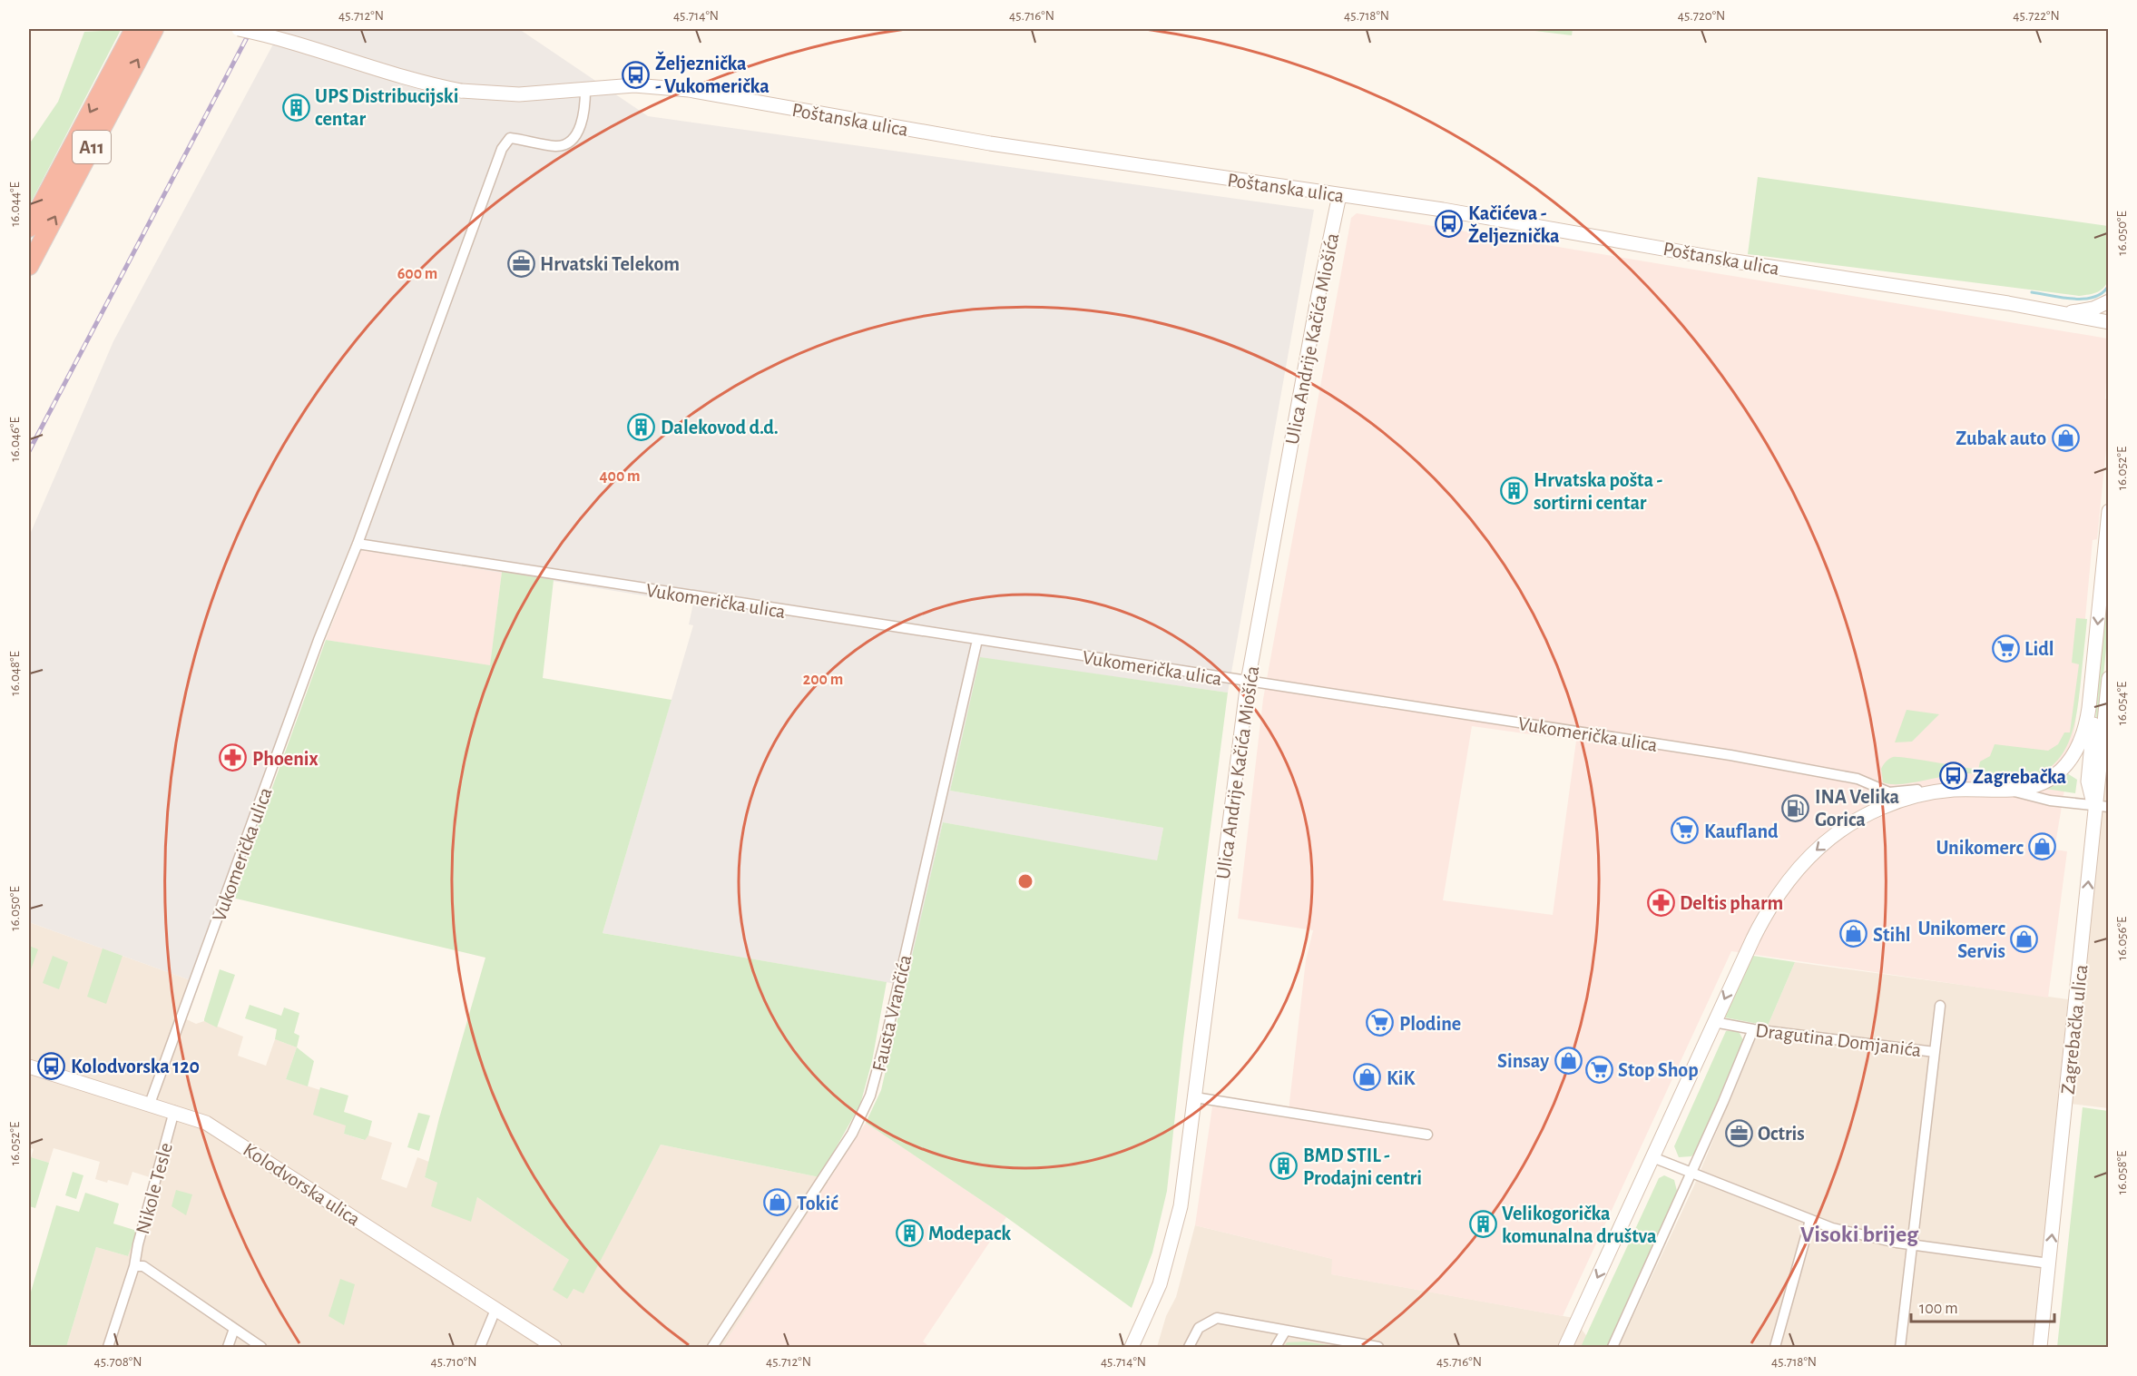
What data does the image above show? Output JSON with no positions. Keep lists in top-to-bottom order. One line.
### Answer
{"streets":{"highway":["A11"],"main road":["Poštanska ulica","Ulica Andrije Kačića Miošića","Zagrebačka ulica","Kolodvorska ulica"],"street":["Vukomerička ulica","Fausta Vrančića","Dragutina Domjanića","Nikole Tesle"]},"crossings":[["Poštanska ulica","Ulica Andrije Kačića Miošića"],["Poštanska ulica","Vukomerička ulica"],["Ulica Andrije Kačića Miošića","Vukomerička ulica"],["Vukomerička ulica","Fausta Vrančića"],["Vukomerička ulica","Kolodvorska ulica"],["Kolodvorska ulica","Nikole Tesle"]],"one_way":["Zagrebačka ulica"],"districts":["Visoki brijeg"],"places":{"bus stop":["Željeznička - Vukomerička","Kačićeva - Željeznička","Zagrebačka","Kolodvorska 120"],"building":["UPS Distribucijski centar","Dalekovod d.d.","Hrvatska pošta - sortirni centar","BMD STIL - Prodajni centri","Velikogorička komunalna društva","Modepack"],"office":["Hrvatski Telekom","Octris"],"shop":["Zubak auto","Unikomerc","Stihl","Unikomerc Servis","Sinsay","KiK","Tokić"],"supermarket":["Lidl","Kaufland","Plodine","Stop Shop"],"pharmacy":["Phoenix","Deltis pharm"],"fuel station":["INA Velika Gorica"]},"scale_bar":"100 m","coordinates":["45.712°N","45.714°N","45.716°N","45.718°N","45.720°N","45.722°N","16.044°E","16.050°E","16.046°E","16.052°E","16.048°E","16.054°E","16.056°E","16.058°E","45.708°N","45.710°N"],"rings":["600 m","400 m","200 m"]}
